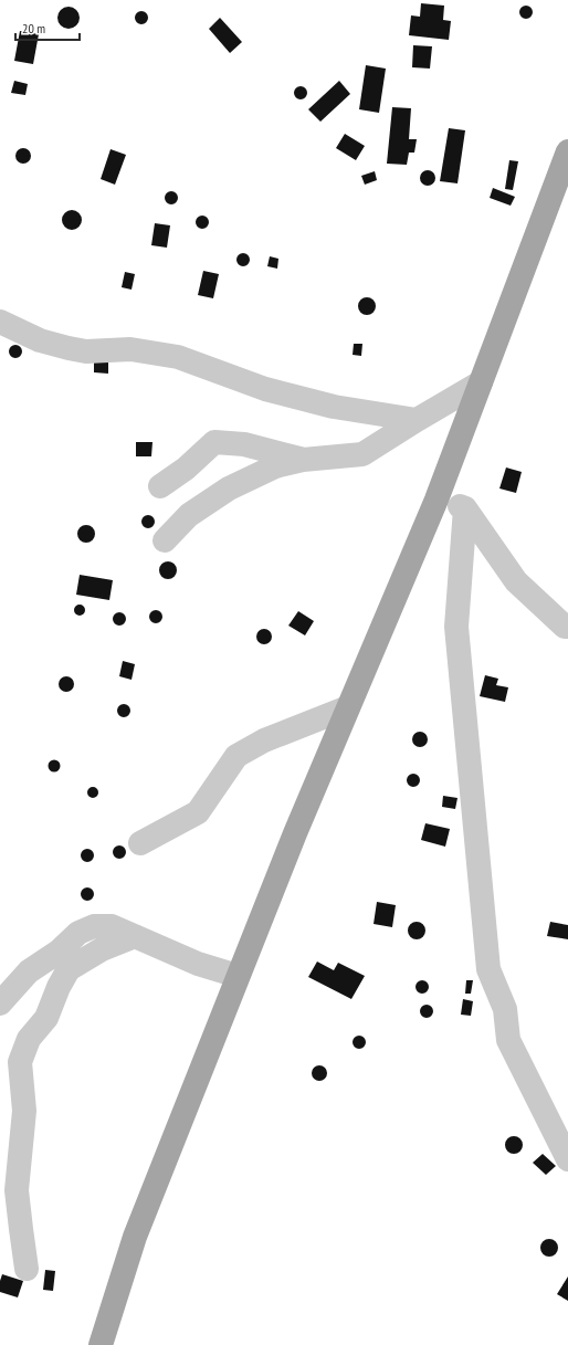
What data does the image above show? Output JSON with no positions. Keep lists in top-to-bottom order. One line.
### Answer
{"scale_bar":"20 m"}
